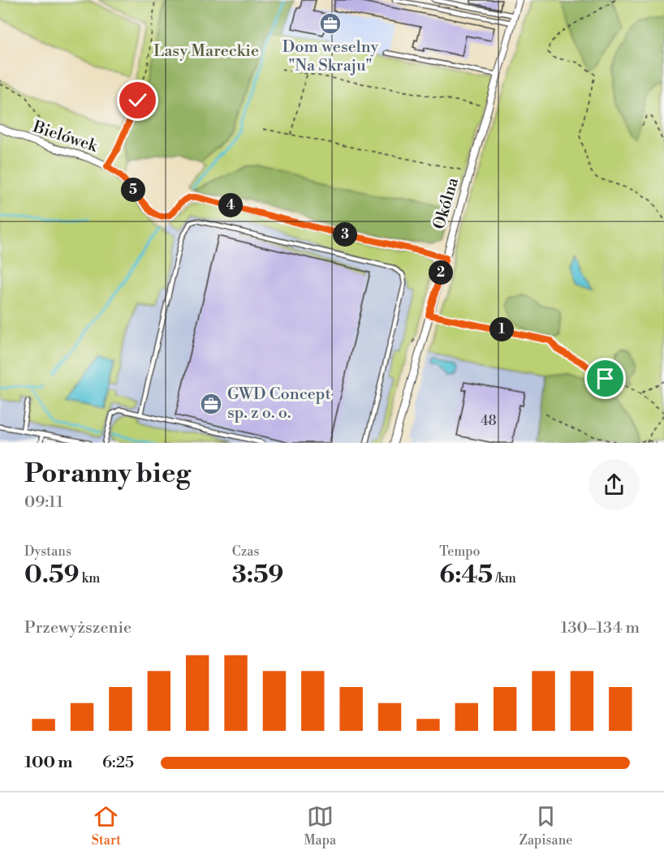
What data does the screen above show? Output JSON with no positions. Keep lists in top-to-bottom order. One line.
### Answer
{"streets":{"street":["Bielówek","Okólna"]},"crossings":[["Bielówek","Okólna"]],"parks":["Lasy Mareckie"],"places":{"office":["Dom weselny \"Na Skraju\"","GWD Concept sp. z o. o."]},"house_numbers":["48"],"page":{"pins":["5","4","3","2","1"],"heading":["Poranny bieg","09:11"],"stats":[["Dystans","0.59 km"],["Czas","3:59"],["Tempo","6:45 /km"]],"chart":["Przewyższenie","130–134 m"],"list":[{"name":"100 m","note":"6:25"}],"tabs":["Start","Mapa","Zapisane"]}}
